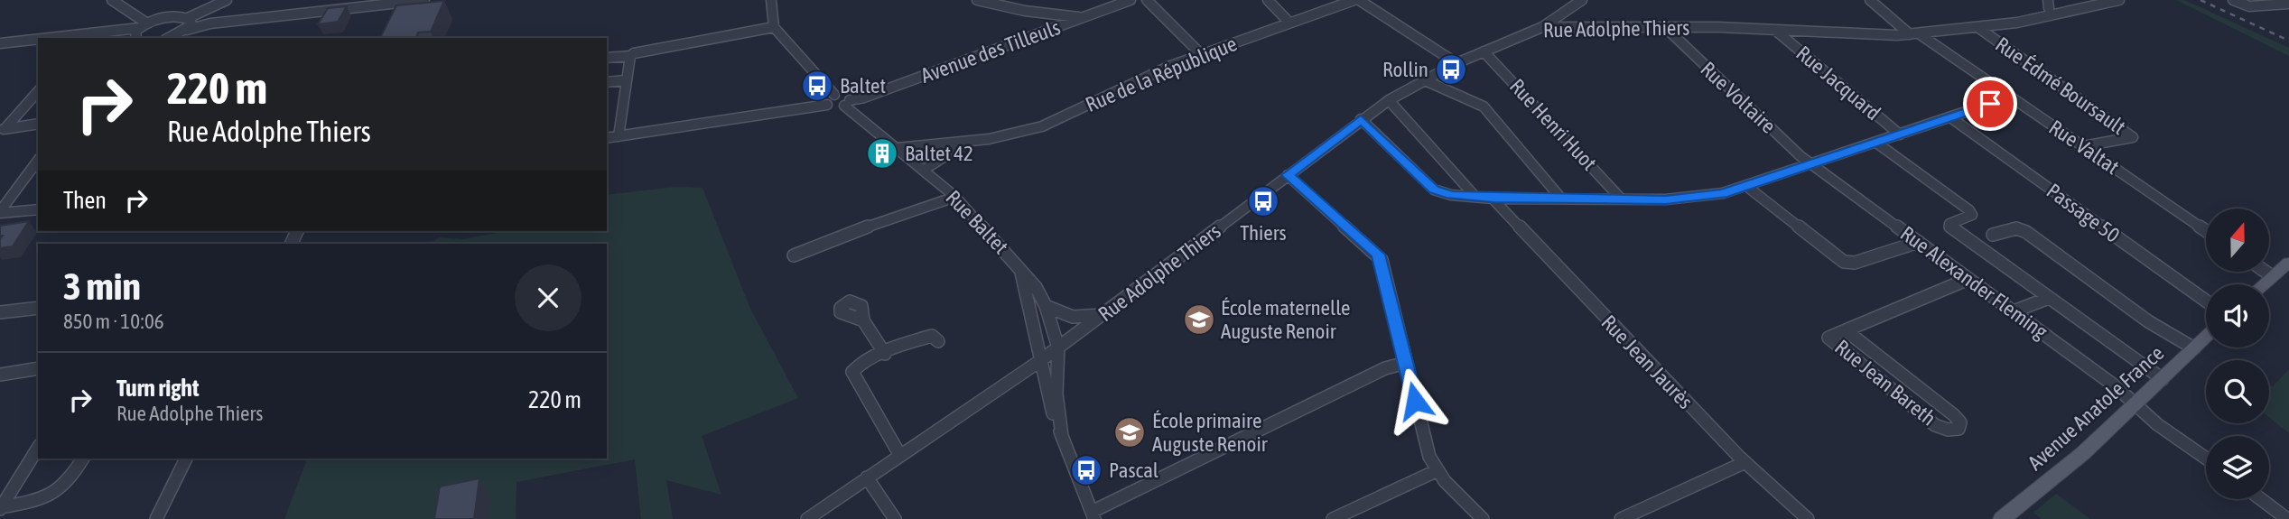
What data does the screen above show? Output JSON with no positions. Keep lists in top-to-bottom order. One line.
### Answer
{"streets":{"main road":["Avenue Anatole France"],"street":["Rue Adolphe Thiers","Avenue des Tilleuls","Rue de la République","Rue Jacquard","Rue Édmé Boursault","Rue Voltaire","Rue Henri Huot","Rue Valtat","Passage 50","Rue Baltet","Rue Alexander Fleming","Rue Jean Jaurès","Rue Jean Bareth"]},"crossings":[["Rue Adolphe Thiers","Rue Jacquard"],["Rue Adolphe Thiers","Rue Édmé Boursault"],["Rue Adolphe Thiers","Rue Voltaire"],["Rue Adolphe Thiers","Rue Henri Huot"],["Rue Adolphe Thiers","Rue Valtat"],["Rue Adolphe Thiers","Rue Baltet"],["Avenue des Tilleuls","Rue Baltet"],["Rue de la République","Rue Baltet"],["Rue Édmé Boursault","Rue Valtat"],["Rue Voltaire","Rue Alexander Fleming"],["Rue Alexander Fleming","Rue Jean Bareth"],["Rue Alexander Fleming","Avenue Anatole France"]],"places":{"bus stop":["Rollin","Baltet","Thiers","Pascal"],"building":["Baltet 42"],"school or university":["École maternelle Auguste Renoir","École primaire Auguste Renoir"]},"north":"top","page":{"turn":["220 m","Rue Adolphe Thiers"],"then":"Then","heading":["3 min","850 m · 10:06"],"list":[{"name":"Turn right","note":"Rue Adolphe Thiers","value":"220 m"}]}}
